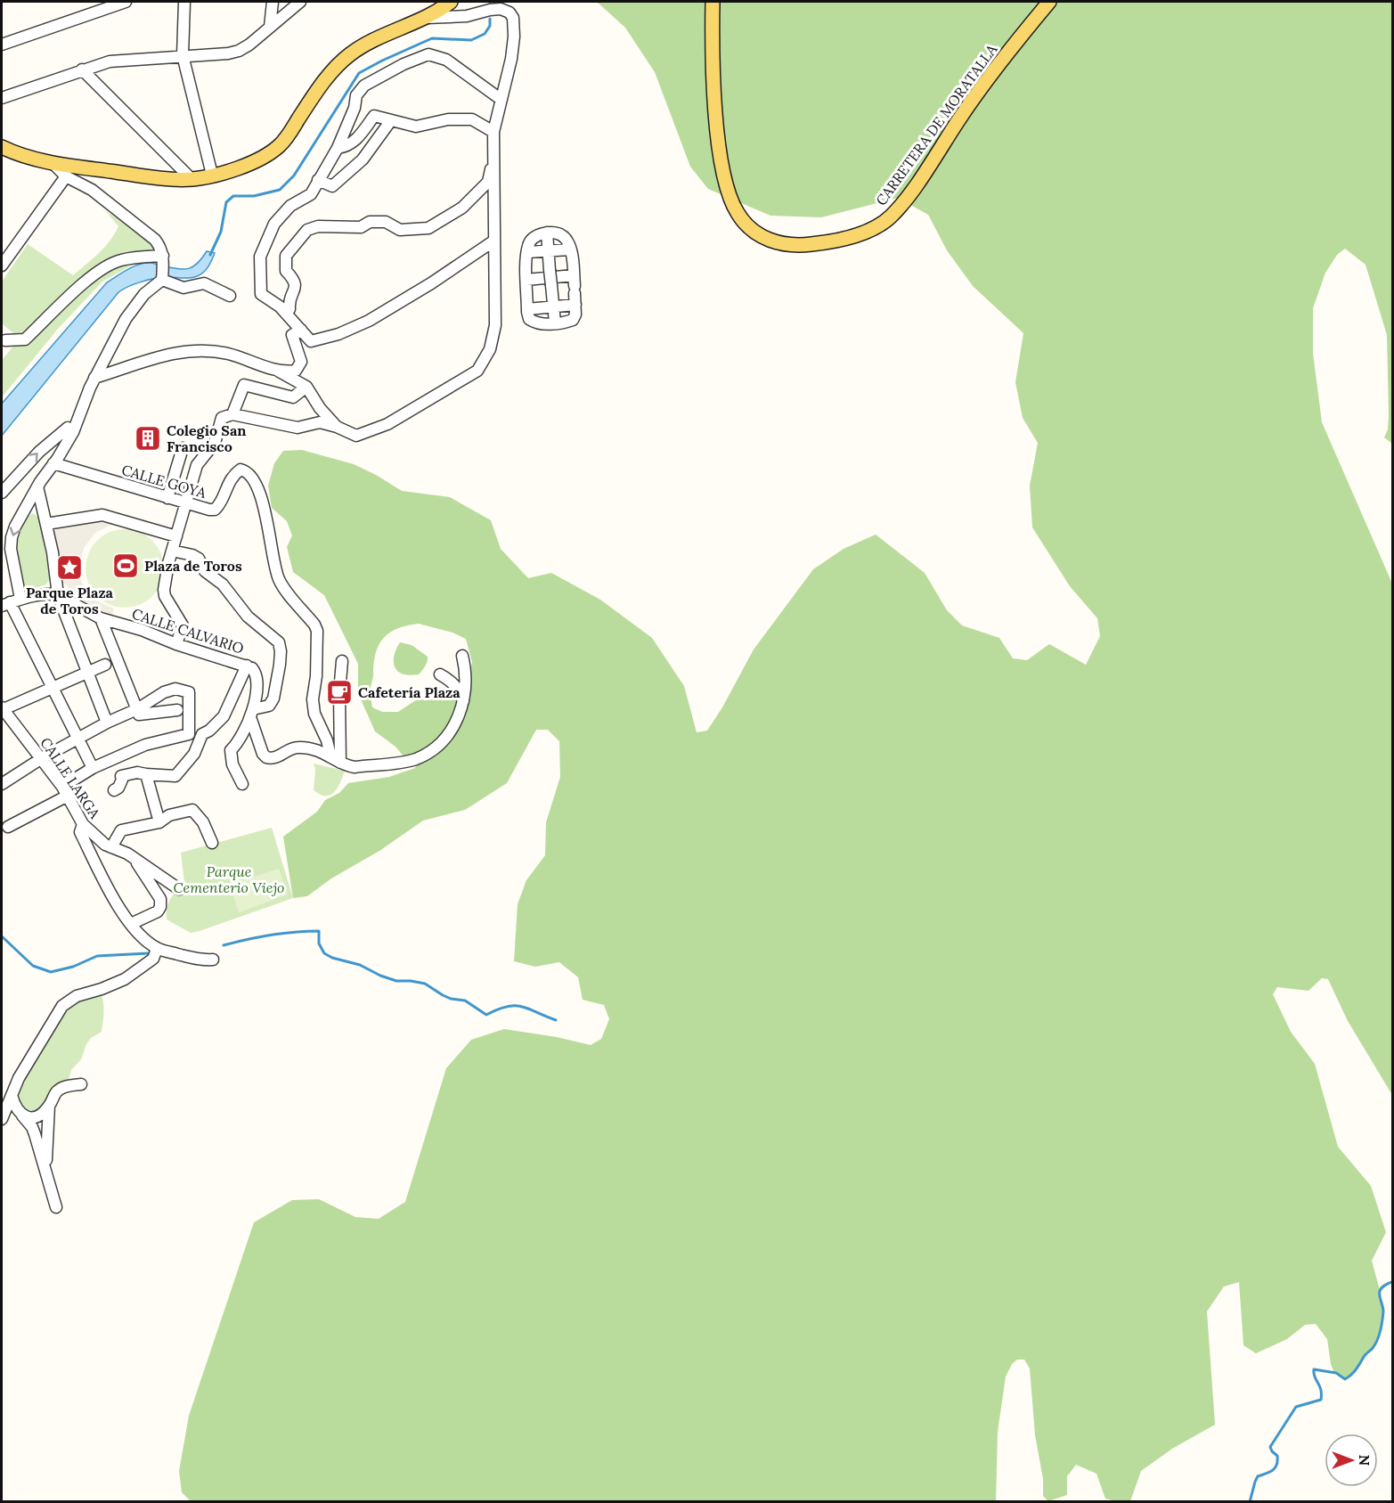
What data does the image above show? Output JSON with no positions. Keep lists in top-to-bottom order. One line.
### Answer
{"streets":{"main road":["CARRETERA DE MORATALLA"],"street":["CALLE GOYA","CALLE CALVARIO","CALLE LARGA"]},"parks":["Parque Cementerio Viejo"],"places":{"building":["Colegio San Francisco"],"sports":["Plaza de Toros"],"place":["Parque Plaza de Toros"],"cafe":["Cafetería Plaza"]},"north":"right"}
